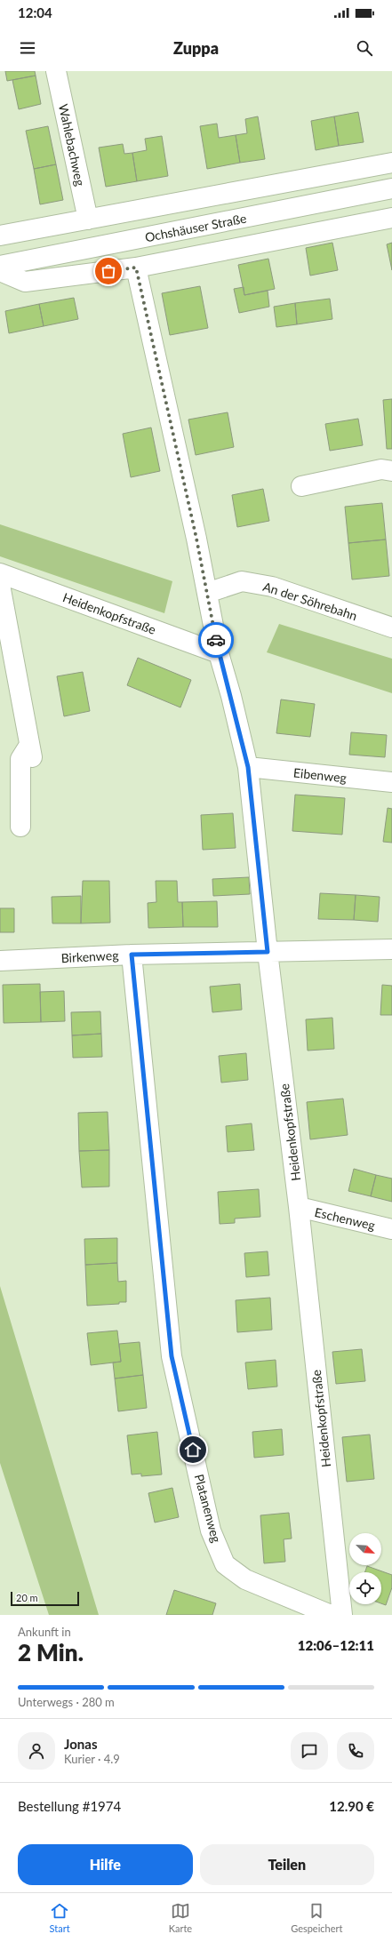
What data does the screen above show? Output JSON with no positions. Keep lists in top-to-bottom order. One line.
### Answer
{"streets":{"street":["Wahlebachweg","Ochshäuser Straße","An der Söhrebahn","Heidenkopfstraße","Eibenweg","Birkenweg","Eschenweg","Platanenweg"]},"crossings":[["An der Söhrebahn","Heidenkopfstraße"],["Heidenkopfstraße","Eibenweg"],["Heidenkopfstraße","Birkenweg"],["Heidenkopfstraße","Eschenweg"],["Birkenweg","Platanenweg"]],"scale_bar":"20 m","north":"bottom right","page":{"status":"12:04","header":"Zuppa","scale":"20 m","heading":["2 Min.","Ankunft in","12:06–12:11"],"panel":["Jonas","Kurier · 4.9","Bestellung #1974","12.90 €"],"bar":"Unterwegs · 280 m","buttons":["Hilfe","Teilen"],"tabs":["Start","Karte","Gespeichert"]}}
